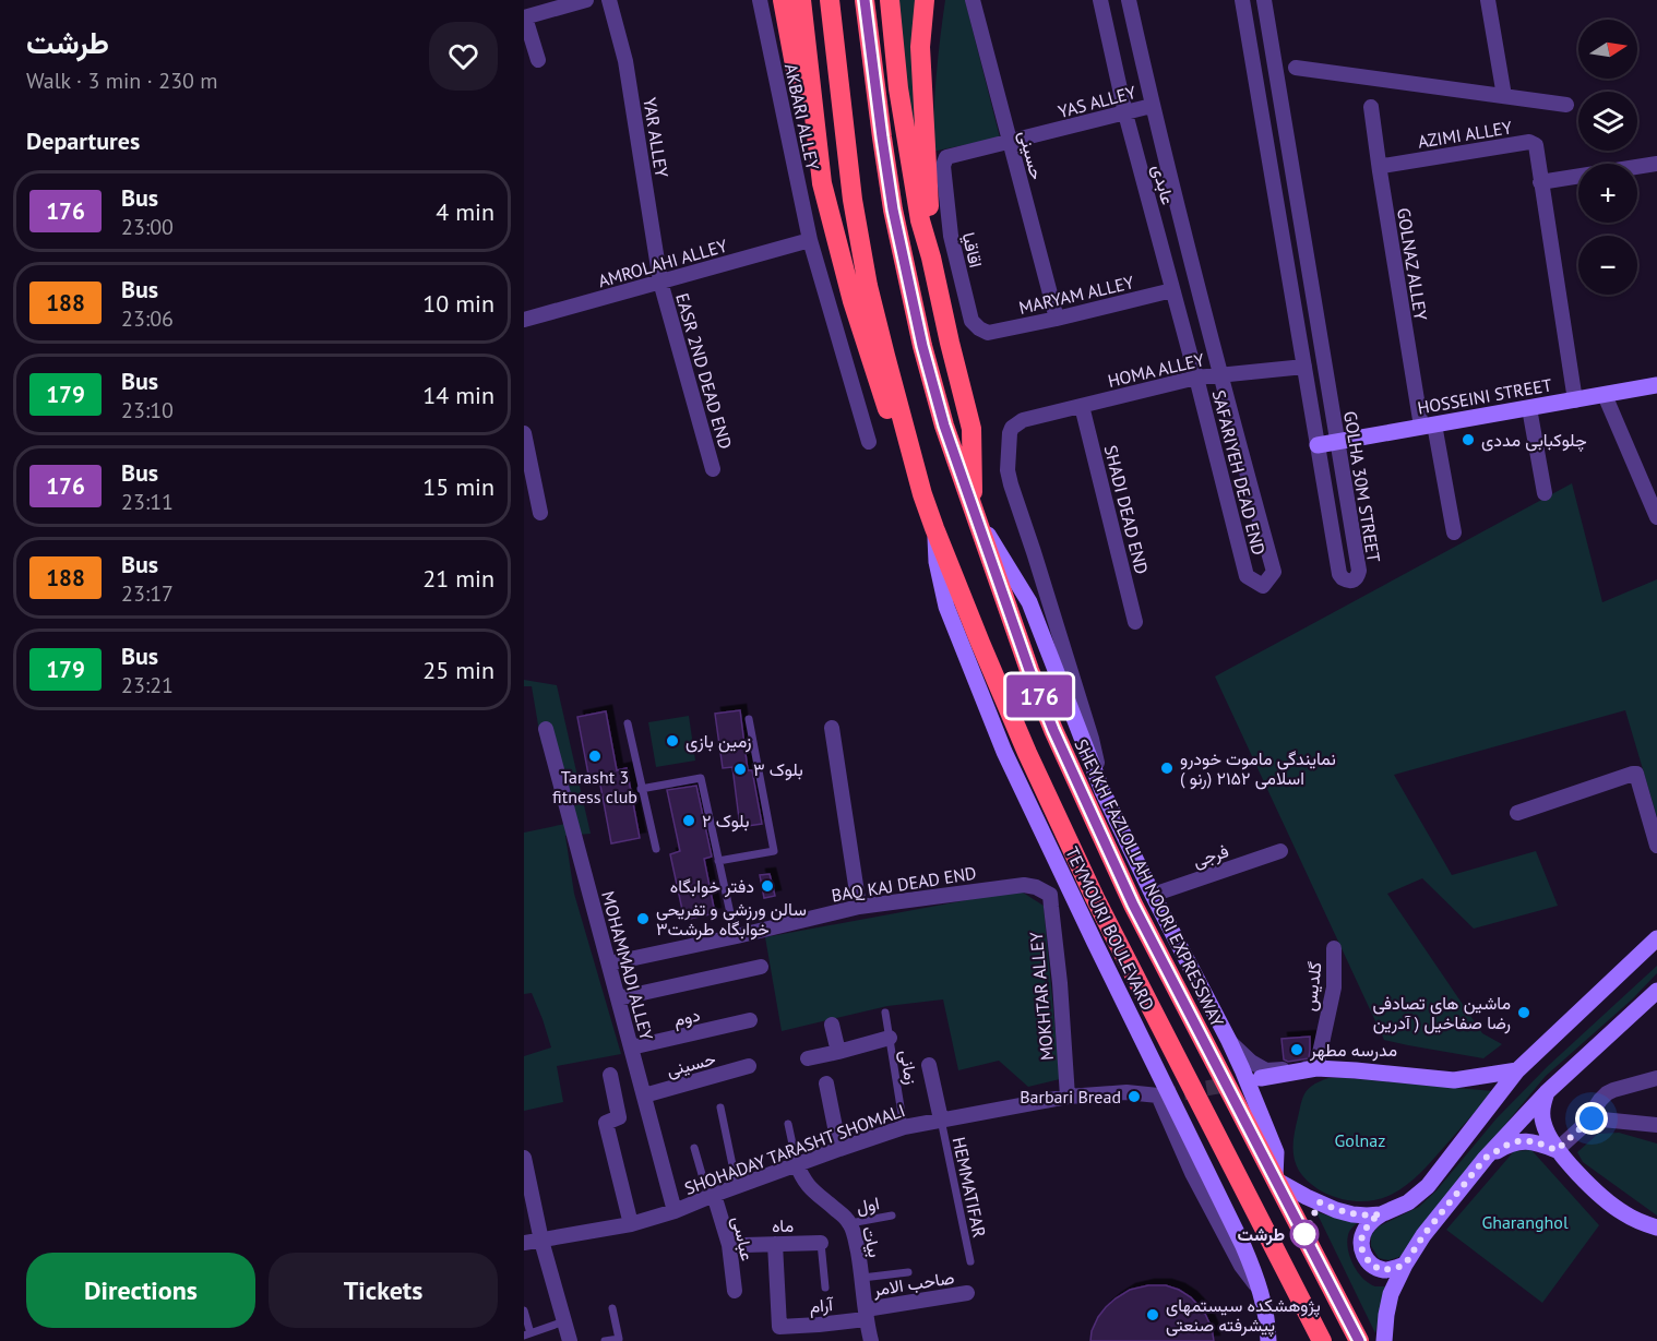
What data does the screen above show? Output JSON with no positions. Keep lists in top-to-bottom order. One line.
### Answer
{"streets":{"highway":["SHEYKH FAZLOLLAH NOORI EXPRESSWAY"],"main road":["HOSSEINI STREET","TEYMOURI BOULEVARD"],"street":["YAS ALLEY","AKBARI ALLEY","AZIMI ALLEY","YAR ALLEY","حسینی","عابدی","اقاقیا","AMROLAHI ALLEY","GOLNAZ ALLEY","MARYAM ALLEY","HOMA ALLEY","EASR 2ND DEAD END","SAFARIYEH DEAD END","GOLHA 30M STREET","SHADI DEAD END","فرجی","BAQ KAJ DEAD END","MOHAMMADI ALLEY","گلدیس","MOKHTAR ALLEY","دوم","SHOHADAY TARASHT SHOMALI","ماه","عباسی","بیات","صاحب الامر","آرام"],"lane":["زمانی","HEMMATIFAR","اول"]},"crossings":[["YAS ALLEY","حسینی"],["YAS ALLEY","عابدی"],["YAS ALLEY","اقاقیا"],["AKBARI ALLEY","AMROLAHI ALLEY"],["AZIMI ALLEY","GOLNAZ ALLEY"],["AZIMI ALLEY","HOSSEINI STREET"],["YAR ALLEY","AMROLAHI ALLEY"],["YAR ALLEY","EASR 2ND DEAD END"],["حسینی","MARYAM ALLEY"],["حسینی","MOHAMMADI ALLEY"],["عابدی","MARYAM ALLEY"],["عابدی","HOMA ALLEY"],["عابدی","SAFARIYEH DEAD END"],["اقاقیا","MARYAM ALLEY"],["AMROLAHI ALLEY","EASR 2ND DEAD END"],["GOLNAZ ALLEY","HOSSEINI STREET"],["HOMA ALLEY","SAFARIYEH DEAD END"],["HOMA ALLEY","GOLHA 30M STREET"],["HOMA ALLEY","SHADI DEAD END"],["HOSSEINI STREET","GOLHA 30M STREET"],["BAQ KAJ DEAD END","MOHAMMADI ALLEY"],["BAQ KAJ DEAD END","MOKHTAR ALLEY"],["TEYMOURI BOULEVARD","SHOHADAY TARASHT SHOMALI"],["MOHAMMADI ALLEY","دوم"],["MOHAMMADI ALLEY","SHOHADAY TARASHT SHOMALI"],["MOKHTAR ALLEY","SHOHADAY TARASHT SHOMALI"],["زمانی","SHOHADAY TARASHT SHOMALI"],["SHOHADAY TARASHT SHOMALI","HEMMATIFAR"],["SHOHADAY TARASHT SHOMALI","عباسی"],["SHOHADAY TARASHT SHOMALI","بیات"],["اول","بیات"],["ماه","آرام"],["بیات","صاحب الامر"],["بیات","آرام"],["صاحب الامر","آرام"]],"parks":["Golnaz","Gharanghol"],"places":["چلوکبابی مددی","زمین بازی","Tarasht 3 fitness club","نمایندگی ماموت خودرو ( رنو) اسلامی ۲۱۵۲","بلوک ۳","بلوک ۲","دفتر خوابگاه","سالن ورزشی و تفریحی خوابگاه طرشت۳","ماشین های تصادفی رضا صفاخیل ( آدرین","مدرسه مطهر","Barbari Bread","طرشت","پژوهشکده سیستمهای پیشرفته صنعتی"],"lines":["bus line 176"],"north":"right","page":{"heading":[["طرشت","Walk · 3 min · 230 m"],"Departures"],"on_map":"176","map_buttons":["+","−"],"list":[{"mark":"176","name":"Bus","note":"23:00","value":"4 min"},{"mark":"188","name":"Bus","note":"23:06","value":"10 min"},{"mark":"179","name":"Bus","note":"23:10","value":"14 min"},{"mark":"176","name":"Bus","note":"23:11","value":"15 min"},{"mark":"188","name":"Bus","note":"23:17","value":"21 min"},{"mark":"179","name":"Bus","note":"23:21","value":"25 min"}],"buttons":["Directions","Tickets"]}}
